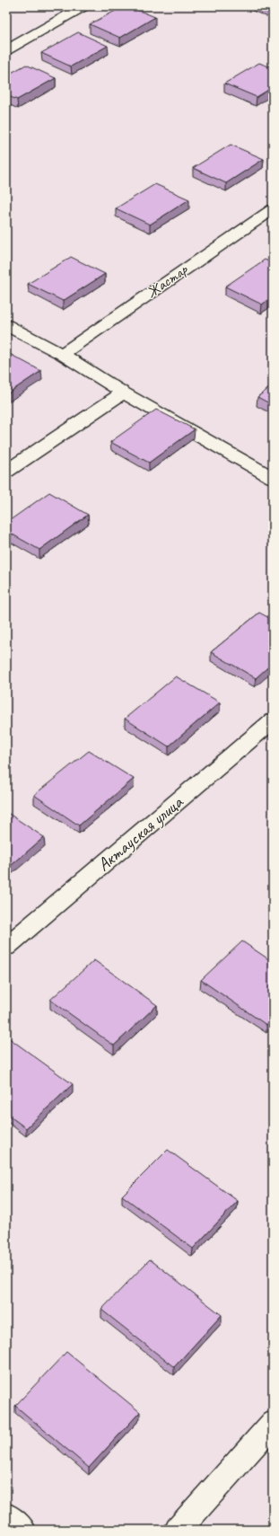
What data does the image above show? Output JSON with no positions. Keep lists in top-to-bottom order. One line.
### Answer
{"streets":{"street":["Жастар","Актауская улица"]}}
